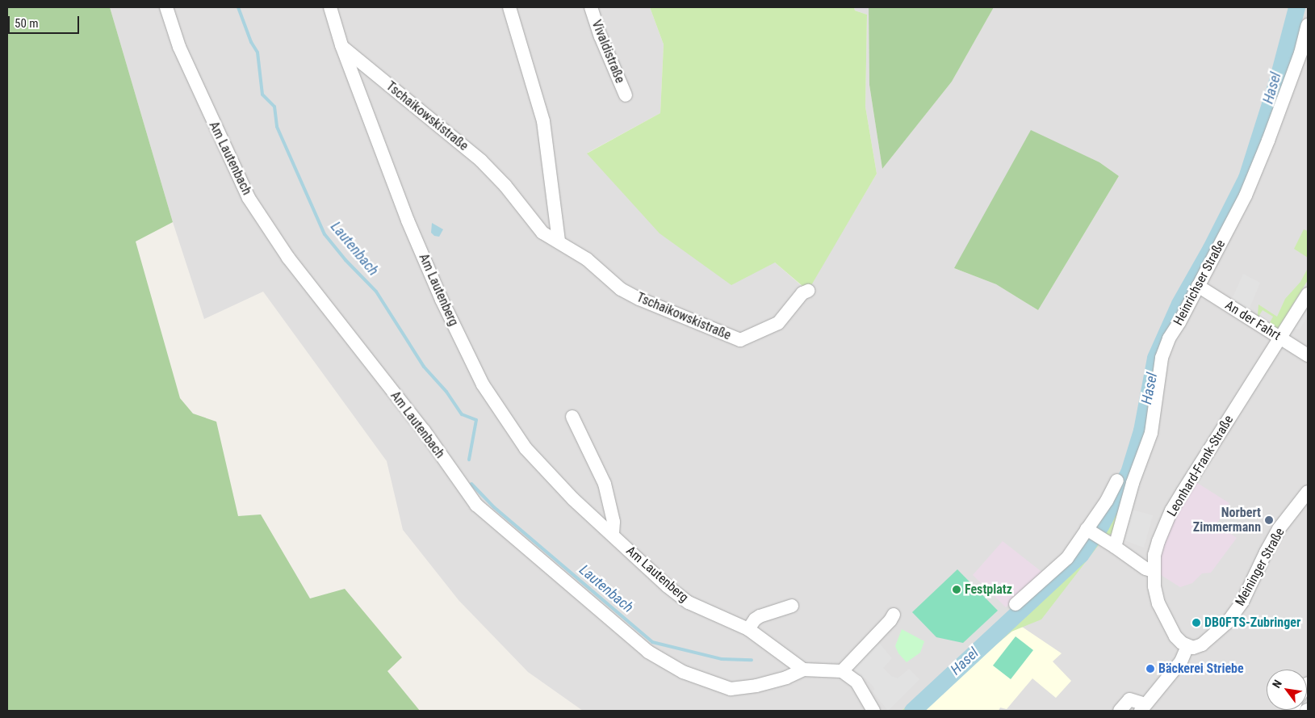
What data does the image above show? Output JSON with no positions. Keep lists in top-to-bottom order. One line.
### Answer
{"streets":{"street":["Vivaldistraße","Tschaikowskistraße","Am Lautenbach","Heinrichser Straße","Am Lautenberg","An der Fahrt","Leonhard-Frank-Straße","Meininger Straße"]},"crossings":[["Tschaikowskistraße","Am Lautenberg"],["Am Lautenbach","Am Lautenberg"],["Heinrichser Straße","An der Fahrt"],["An der Fahrt","Leonhard-Frank-Straße"],["Leonhard-Frank-Straße","Meininger Straße"]],"water":["Hasel","Lautenbach"],"places":["Norbert Zimmermann","Festplatz","DB0FTS-Zubringer","Bäckerei Striebe"],"scale_bar":"50 m","north":"top left"}
